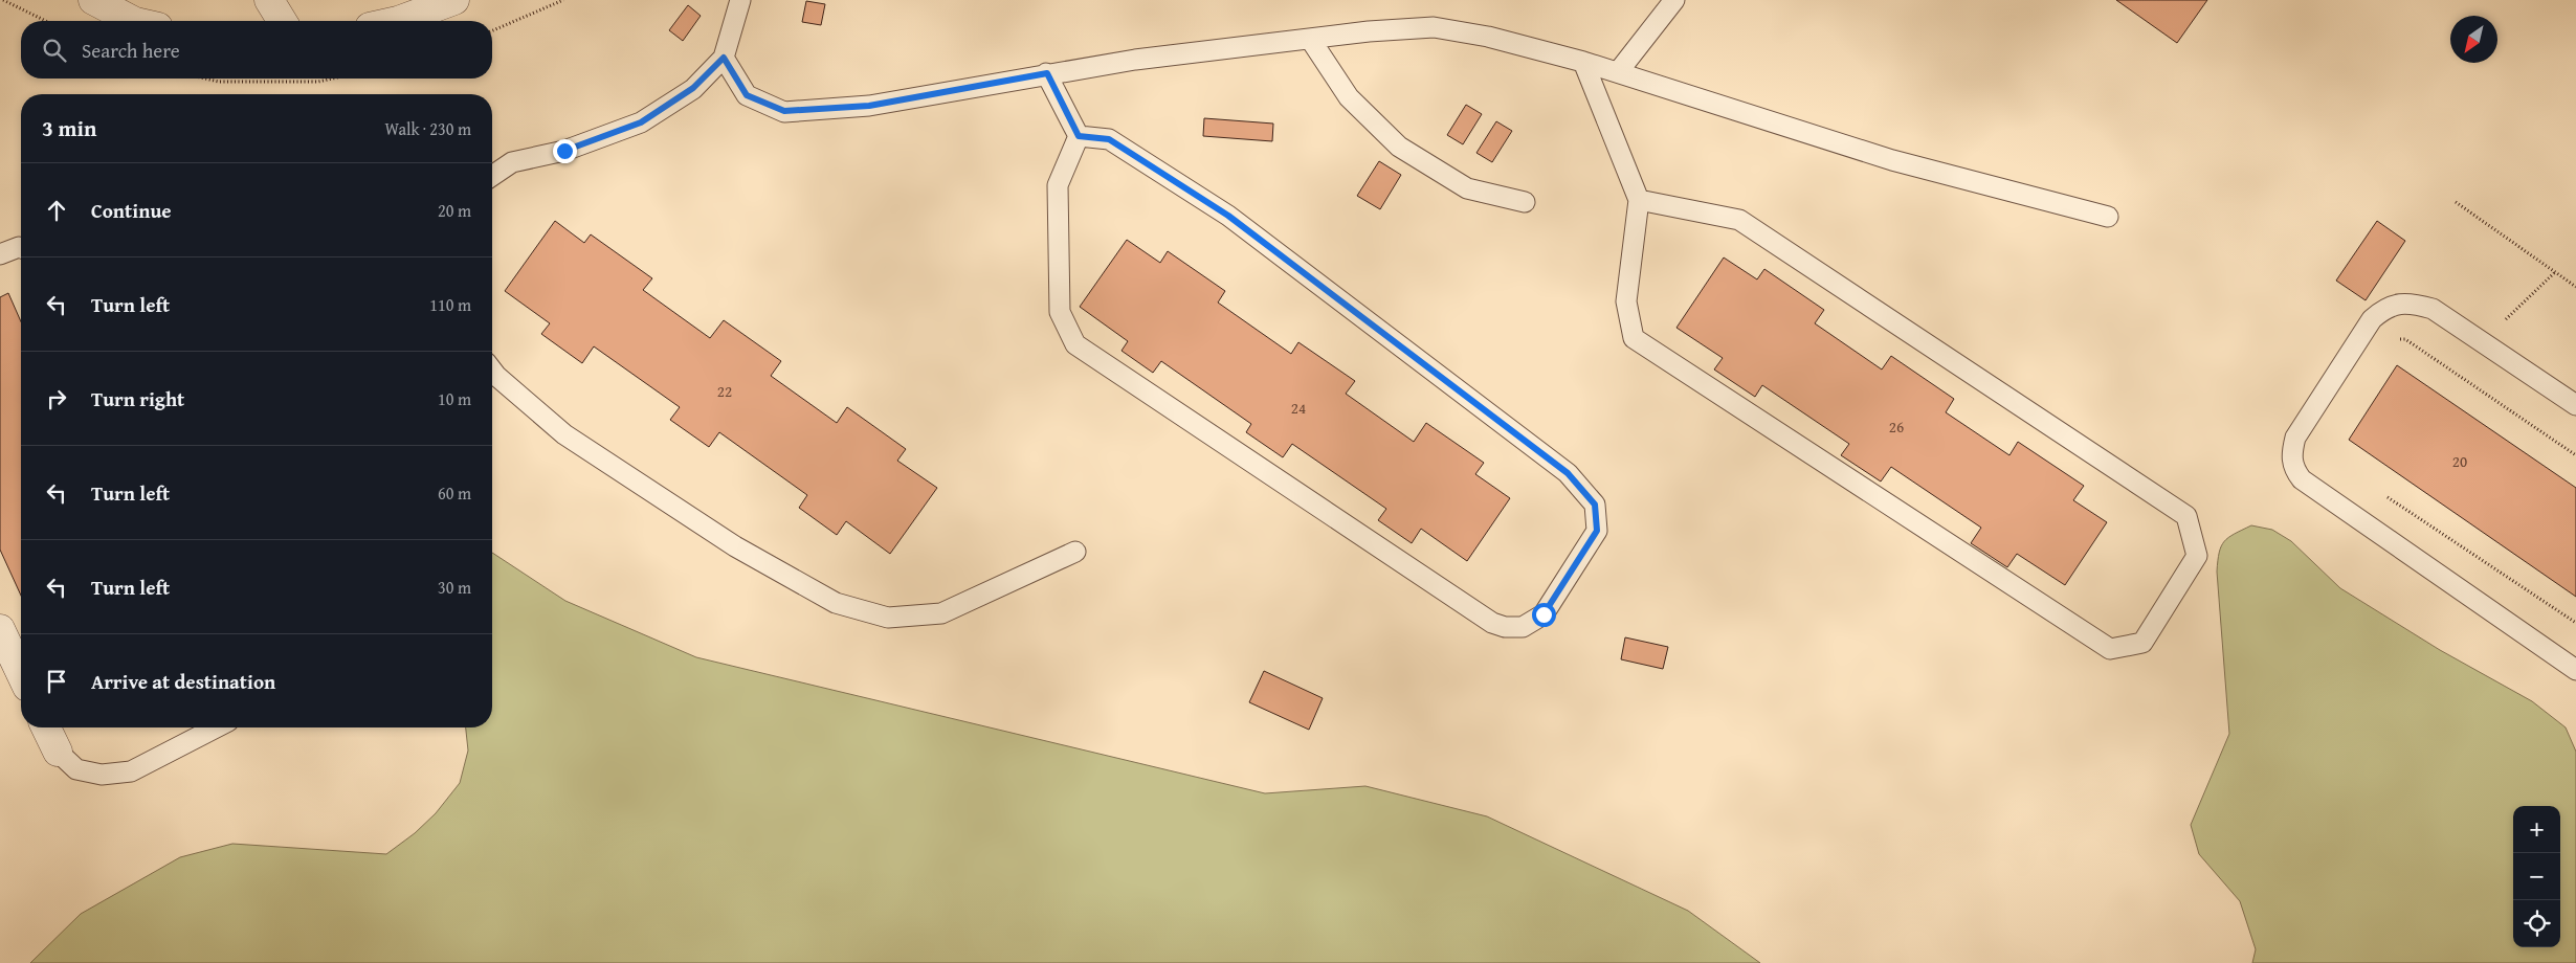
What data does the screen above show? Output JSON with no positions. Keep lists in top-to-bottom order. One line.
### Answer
{"house_numbers":["22","24","26","20"],"north":"bottom left","page":{"search":"Search here","heading":["3 min","Walk · 230 m"],"list":[["Continue","20 m"],["Turn left","110 m"],["Turn right","10 m"],["Turn left","60 m"],["Turn left","30 m"],"Arrive at destination"],"map_buttons":["+","−"]}}
